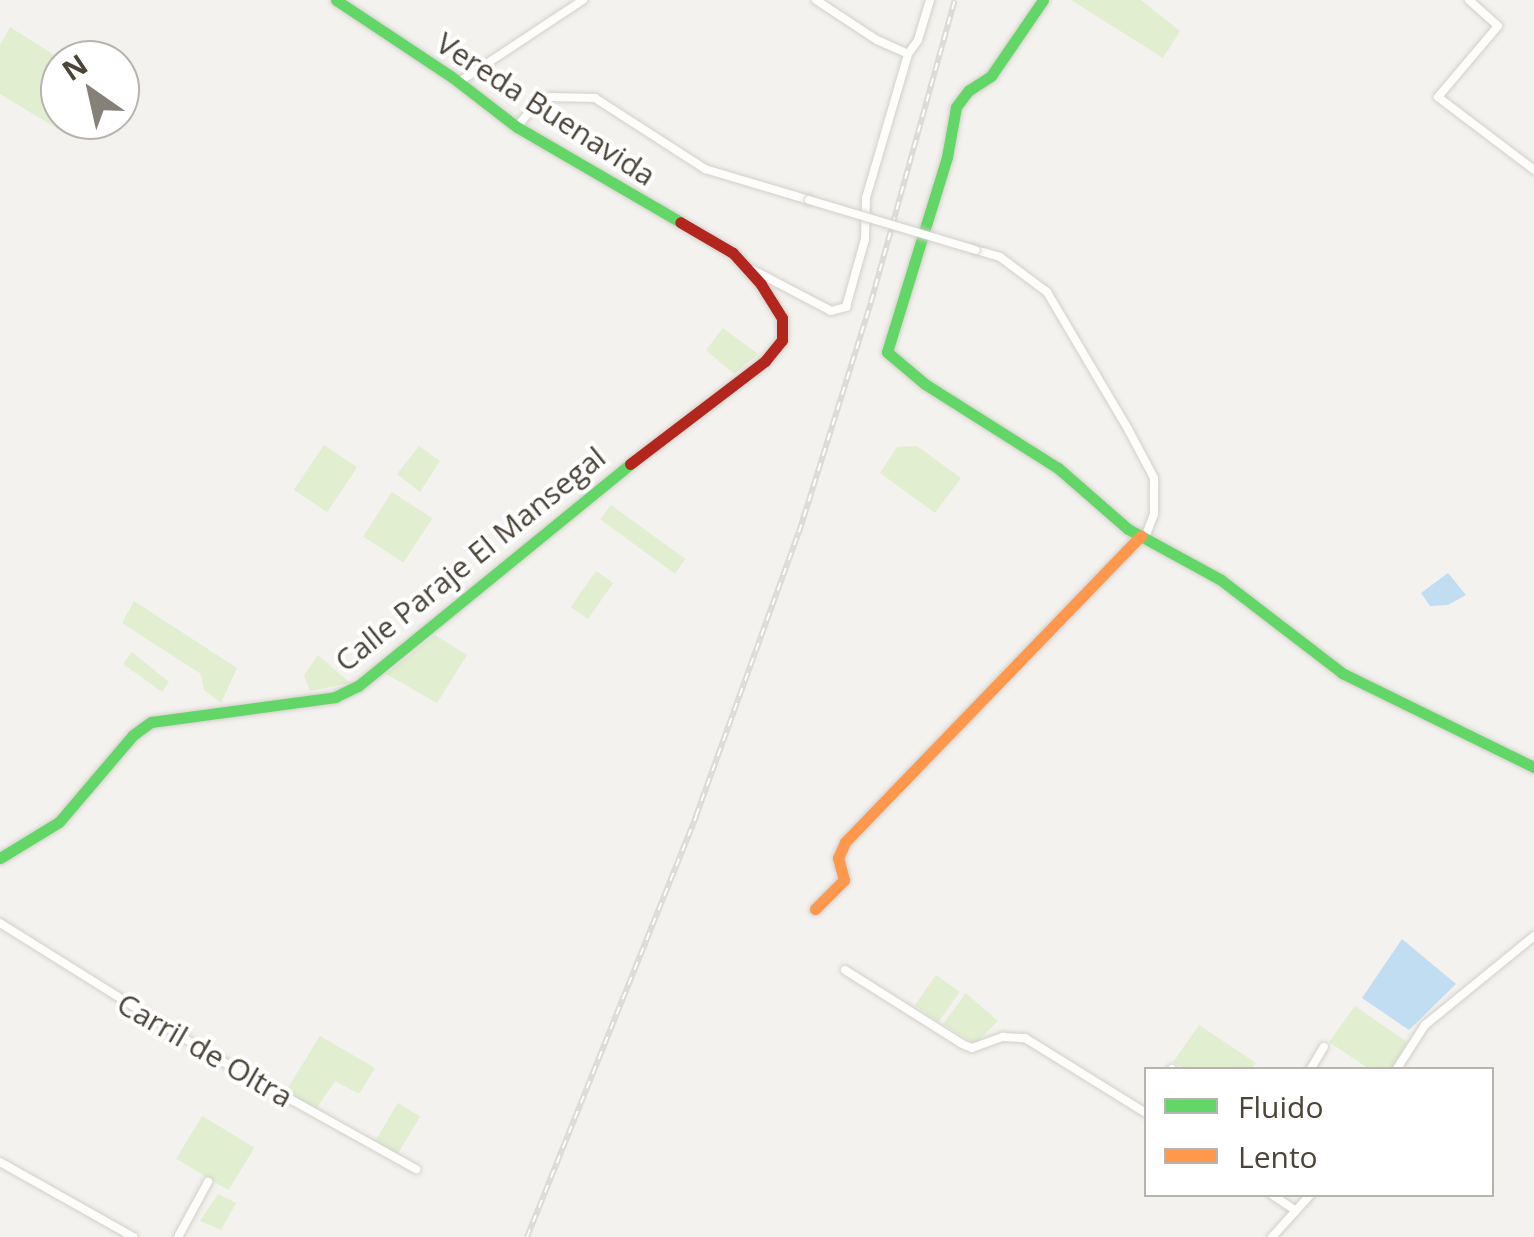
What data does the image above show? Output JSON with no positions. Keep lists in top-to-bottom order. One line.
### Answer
{"streets":{"street":["Vereda Buenavida","Calle Paraje El Mansegal","Carril de Oltra"]},"crossings":[["Vereda Buenavida","Calle Paraje El Mansegal"]],"legend":["Fluido","Lento"],"north":"top left"}
